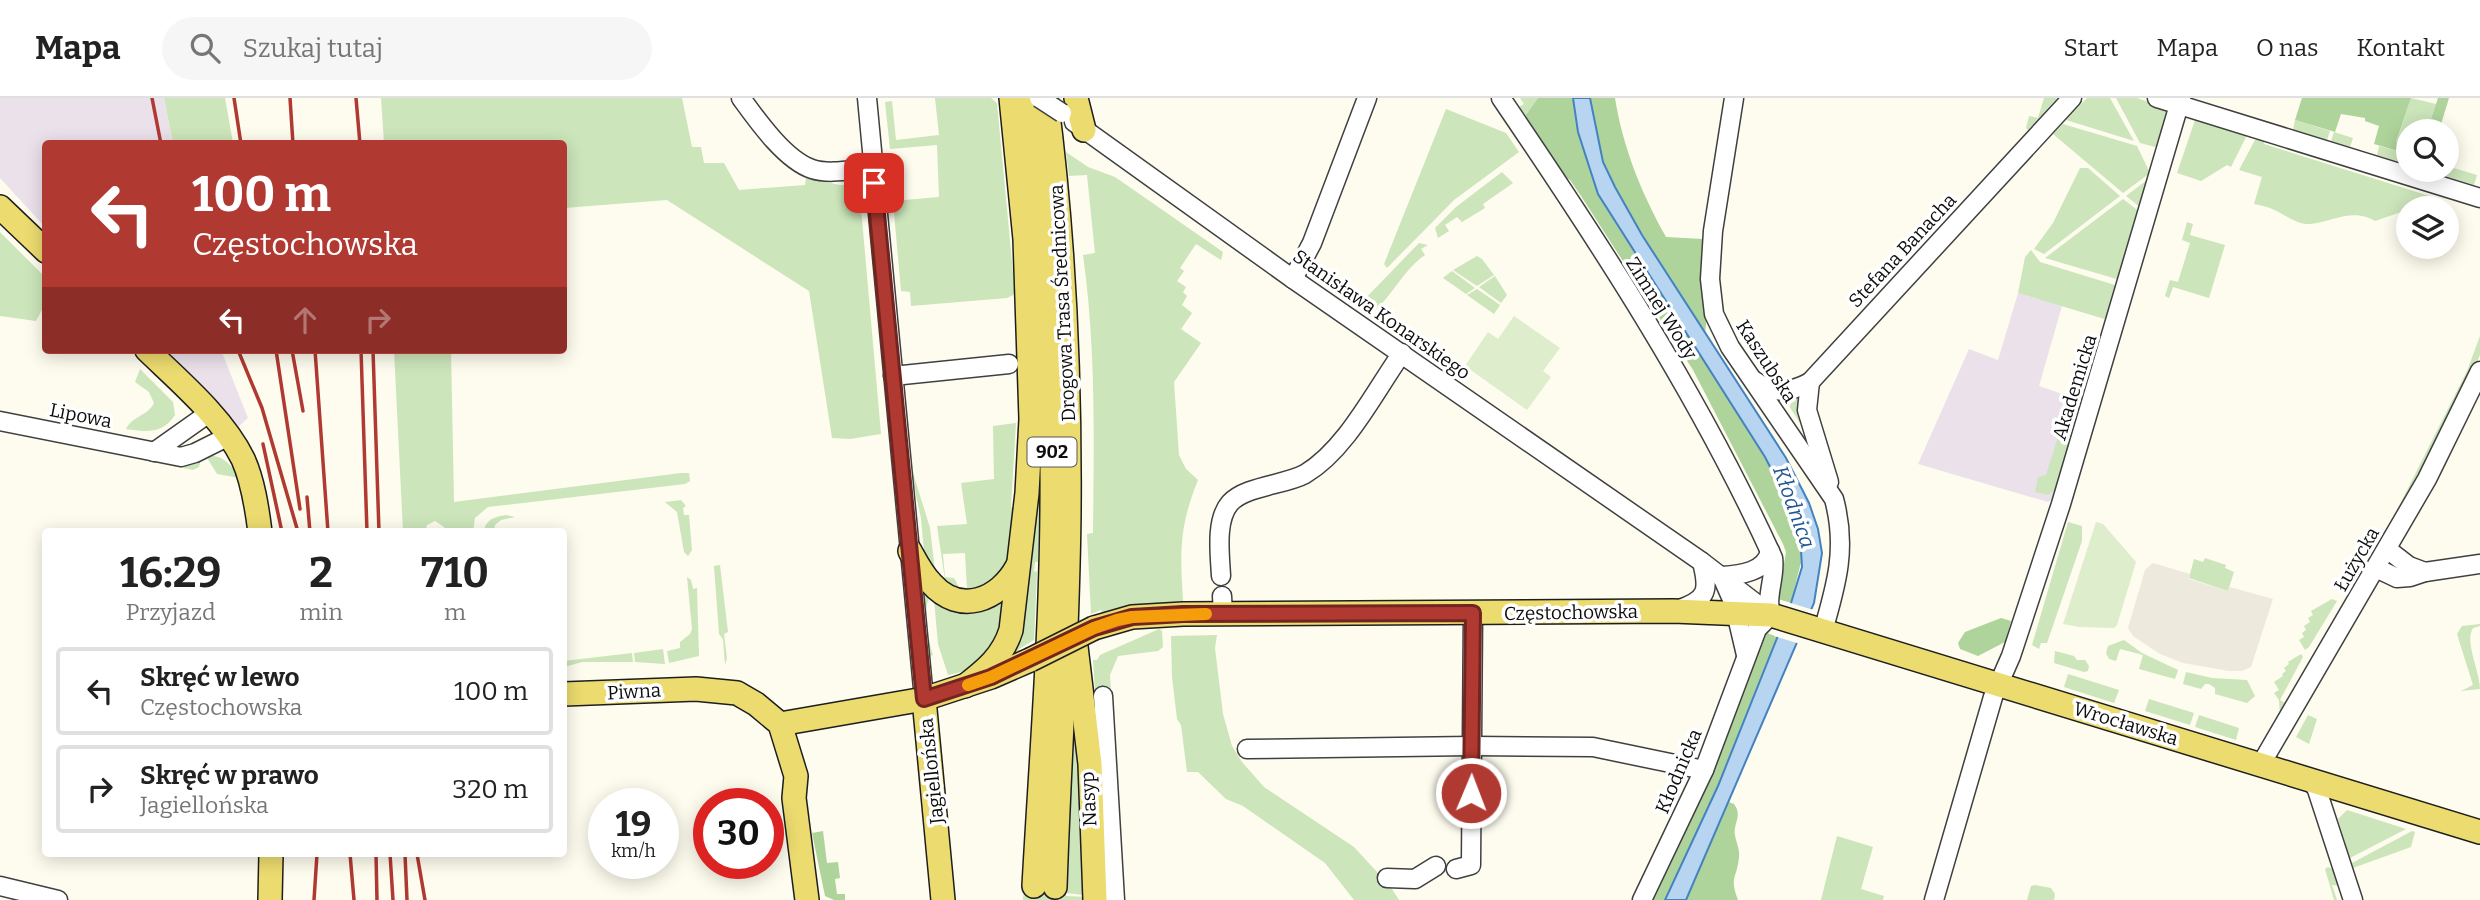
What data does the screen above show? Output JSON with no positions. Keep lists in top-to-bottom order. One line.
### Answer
{"streets":{"main road":["Drogowa Trasa Średnicowa","902","Częstochowska","Piwna","Wrocławska","Jagiellońska"],"street":["Stefana Banacha","Zimnej Wody","Stanisława Konarskiego","Kaszubska","Akademicka","Lipowa","Łużycka","Kłodnicka","Nasyp"]},"crossings":[["Zimnej Wody","Stanisława Konarskiego"],["Zimnej Wody","Częstochowska"],["Zimnej Wody","Wrocławska"],["Zimnej Wody","Kłodnicka"],["Stanisława Konarskiego","Częstochowska"],["Stanisława Konarskiego","Wrocławska"],["Stanisława Konarskiego","Kłodnicka"],["Kaszubska","Wrocławska"],["Akademicka","Wrocławska"],["Łużycka","Wrocławska"],["Częstochowska","Piwna"],["Częstochowska","Wrocławska"],["Częstochowska","Jagiellońska"],["Częstochowska","Kłodnicka"],["Wrocławska","Kłodnicka"]],"water":["Kłodnica"],"page":{"header":"Mapa","search":"Szukaj tutaj","nav":["Start","Mapa","O nas","Kontakt"],"turn":["100 m","Częstochowska"],"eta":["16:29","Przyjazd","2","min","710","m"],"list":[{"name":"Skręć w lewo","note":"Częstochowska","value":"100 m"},{"name":"Skręć w prawo","note":"Jagiellońska","value":"320 m"}],"speed":"19 km/h","limit":"30"}}
